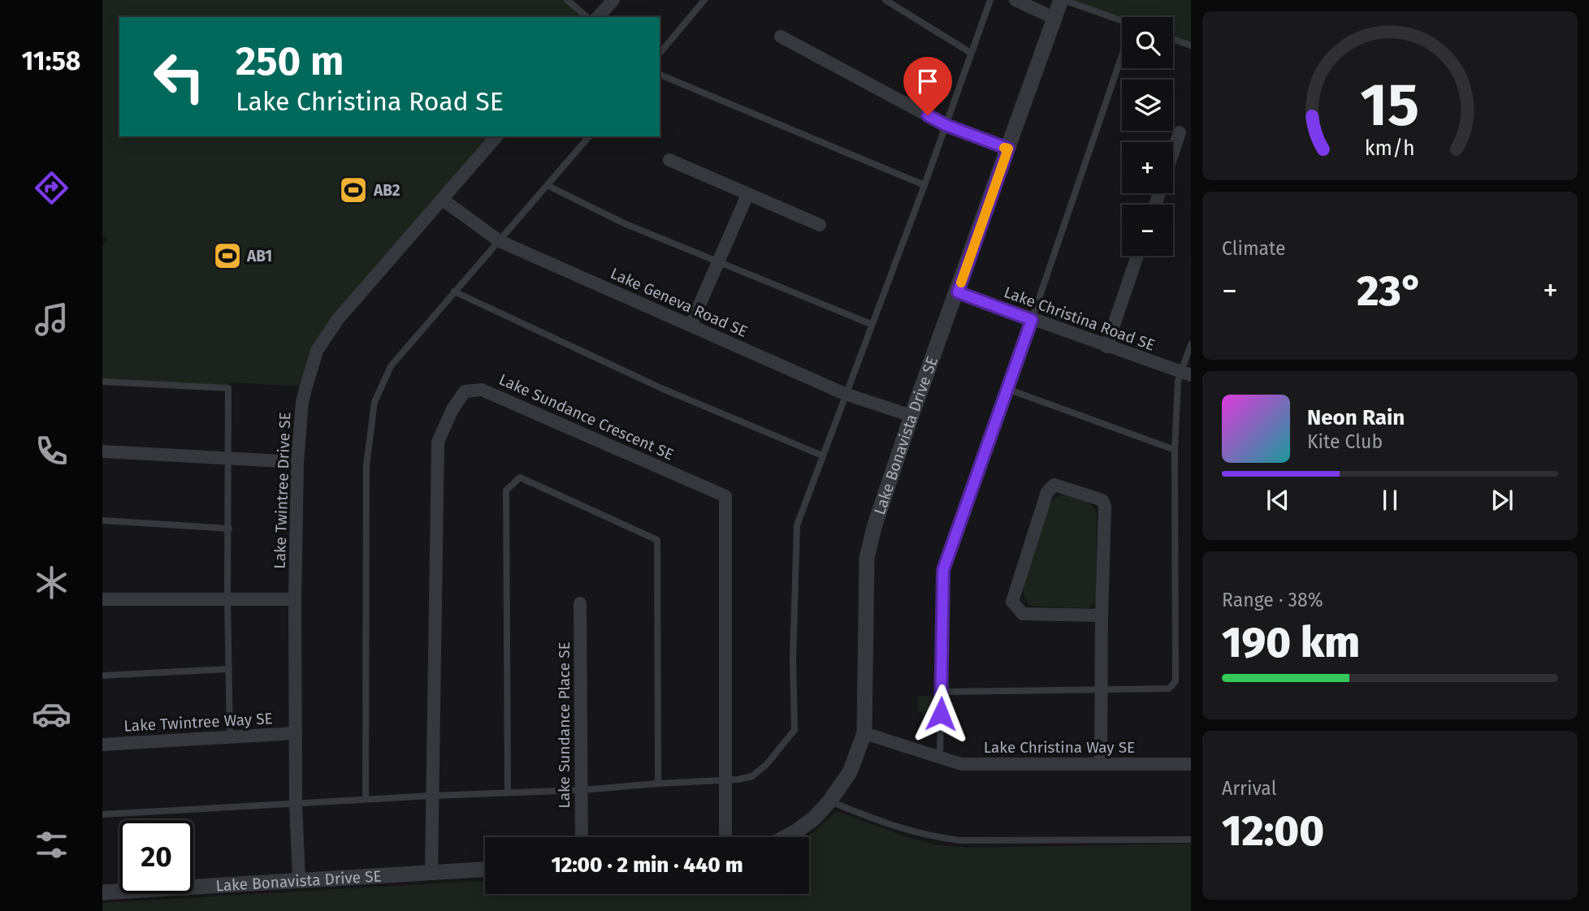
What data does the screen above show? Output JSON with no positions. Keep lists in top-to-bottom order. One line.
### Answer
{"streets":{"street":["Lake Geneva Road SE","Lake Christina Road SE","Lake Sundance Crescent SE","Lake Bonavista Drive SE","Lake Twintree Drive SE","Lake Twintree Way SE","Lake Sundance Place SE","Lake Christina Way SE"]},"crossings":[["Lake Geneva Road SE","Lake Bonavista Drive SE"],["Lake Geneva Road SE","Lake Twintree Drive SE"],["Lake Christina Road SE","Lake Bonavista Drive SE"],["Lake Sundance Crescent SE","Lake Bonavista Drive SE"],["Lake Bonavista Drive SE","Lake Twintree Drive SE"],["Lake Bonavista Drive SE","Lake Christina Way SE"],["Lake Twintree Drive SE","Lake Twintree Way SE"]],"places":{"sports":["AB2","AB1"]},"page":{"tabs":"11:58","map_buttons":["+","−"],"turn":["250 m","Lake Christina Road SE"],"tile":["Climate",["Range · 38%","190 km"],["Arrival","12:00"]],"heat":["−","23°","+"],"song":["Neon Rain","Kite Club"],"limit":"20","trip":"12:00 · 2 min · 440 m","gauge":["15","km/h"]}}
